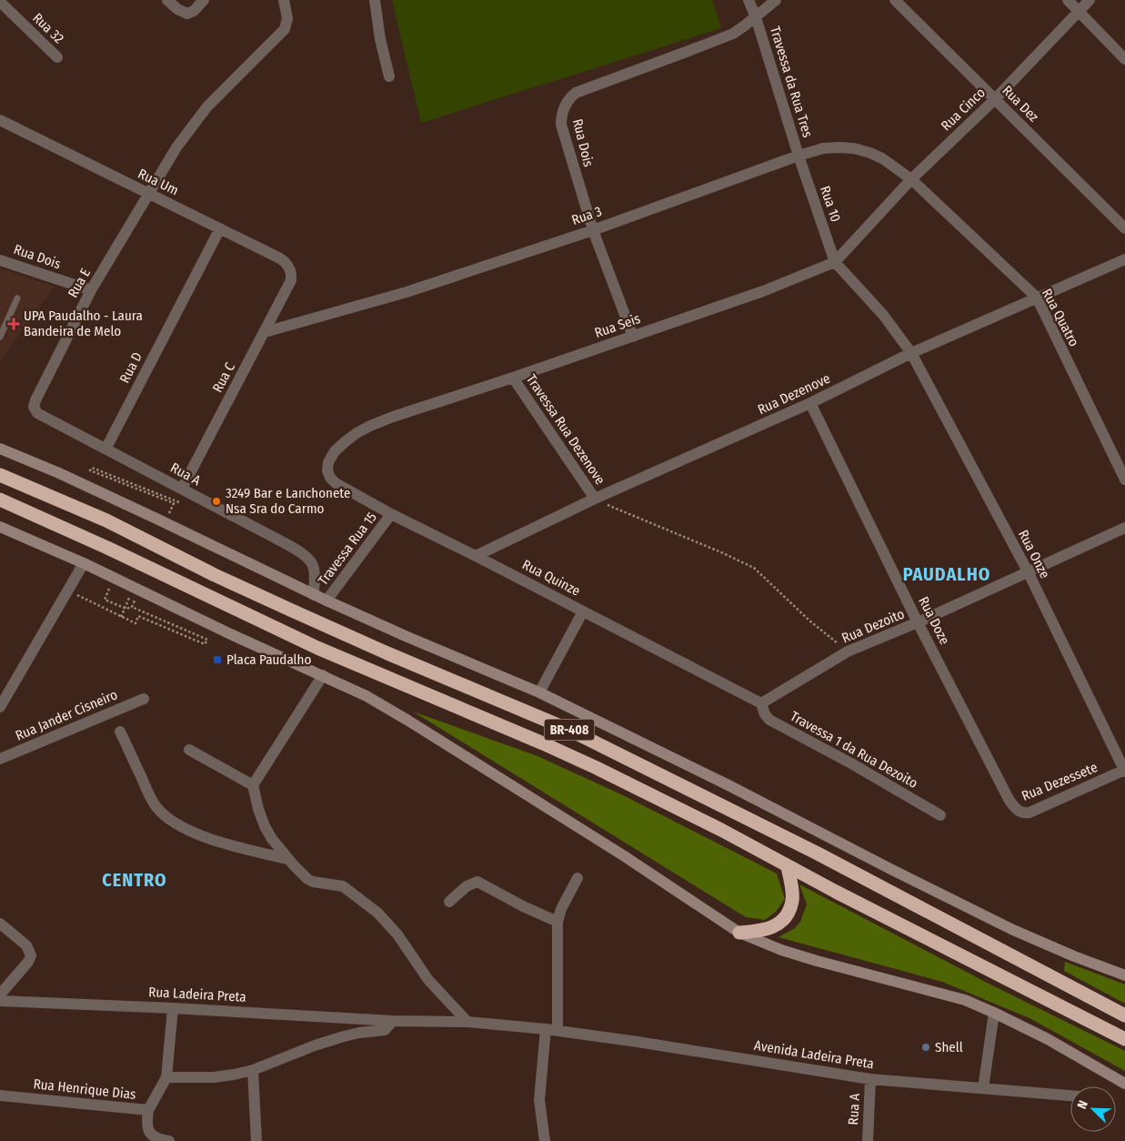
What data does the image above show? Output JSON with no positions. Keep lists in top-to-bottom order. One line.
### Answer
{"streets":{"highway":["BR-408"],"street":["Rua 32","Travessa da Rua Tres","Rua Dez","Rua Cinco","Rua Dois","Rua Um","Rua 10","Rua 3","Rua E","Rua Quatro","Rua Seis","Rua D","Rua C","Rua Dezenove","Travessa Rua Dezenove","Rua A","Travessa Rua 15","Rua Onze","Rua Quinze","Rua Doze","Rua Dezoito","Rua Jander Cisneiro","Travessa 1 da Rua Dezoito","Rua Dezessete","Rua Ladeira Preta","Avenida Ladeira Preta","Rua Henrique Dias"]},"crossings":[["Travessa da Rua Tres","Rua Dois"],["Travessa da Rua Tres","Rua 10"],["Travessa da Rua Tres","Rua 3"],["Rua Dez","Rua Cinco"],["Rua Cinco","Rua 3"],["Rua Cinco","Rua Quatro"],["Rua Cinco","Rua Seis"],["Rua Dois","Rua 3"],["Rua Dois","Rua E"],["Rua Dois","Rua Seis"],["Rua Um","Rua E"],["Rua Um","Rua D"],["Rua Um","Rua C"],["Rua 10","Rua 3"],["Rua 10","Rua Seis"],["Rua 3","Rua Quatro"],["Rua 3","Rua Seis"],["Rua 3","Rua C"],["Rua E","Rua A"],["Rua Quatro","Rua Seis"],["Rua Quatro","Rua Dezenove"],["Rua Seis","Travessa Rua Dezenove"],["Rua Seis","Rua Quinze"],["Rua D","Rua A"],["Rua C","Rua A"],["Rua Dezenove","Travessa Rua Dezenove"],["Rua Dezenove","Rua Onze"],["Rua Dezenove","Rua Quinze"],["Rua Dezenove","Rua Doze"],["Rua A","Avenida Ladeira Preta"],["Travessa Rua 15","Rua Quinze"],["Rua Onze","Rua Dezoito"],["Rua Onze","Rua Dezessete"],["Rua Quinze","Rua Dezoito"],["Rua Quinze","Travessa 1 da Rua Dezoito"],["Rua Doze","Rua Dezoito"],["Rua Doze","Rua Dezessete"],["Rua Dezoito","Travessa 1 da Rua Dezoito"],["Rua Ladeira Preta","Avenida Ladeira Preta"]],"districts":["PAUDALHO","CENTRO"],"places":{"health":["UPA Paudalho - Laura Bandeira de Melo"],"other":["3249 Bar e Lanchonete Nsa Sra do Carmo","Shell"],"transit":["Placa Paudalho"]},"north":"top left"}
